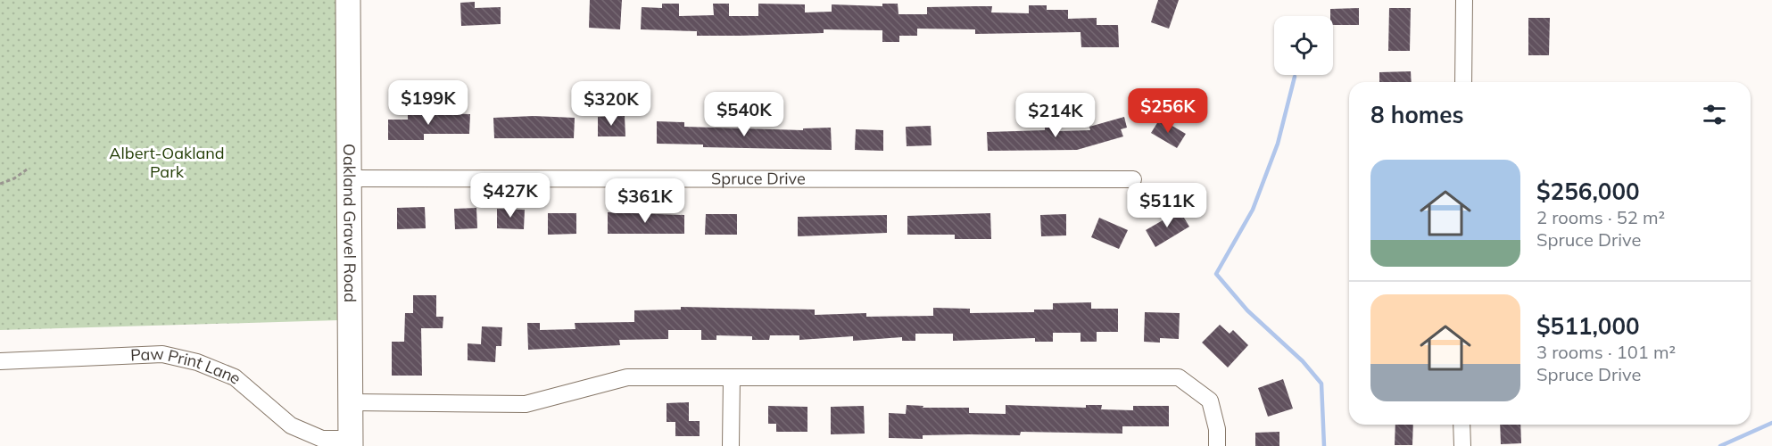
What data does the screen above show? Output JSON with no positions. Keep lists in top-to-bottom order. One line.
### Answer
{"streets":{"street":["Spruce Drive","Oakland Gravel Road","Paw Print Lane"]},"crossings":[["Spruce Drive","Oakland Gravel Road"],["Oakland Gravel Road","Paw Print Lane"]],"parks":["Albert-Oakland Park"],"page":{"price":["$199K","$320K","$256K","$540K","$214K","$427K","$361K","$511K"],"heading":"8 homes","list":[{"name":"$256,000","note":"2 rooms · 52 m² · Spruce Drive"},{"name":"$511,000","note":"3 rooms · 101 m² · Spruce Drive"}]}}
